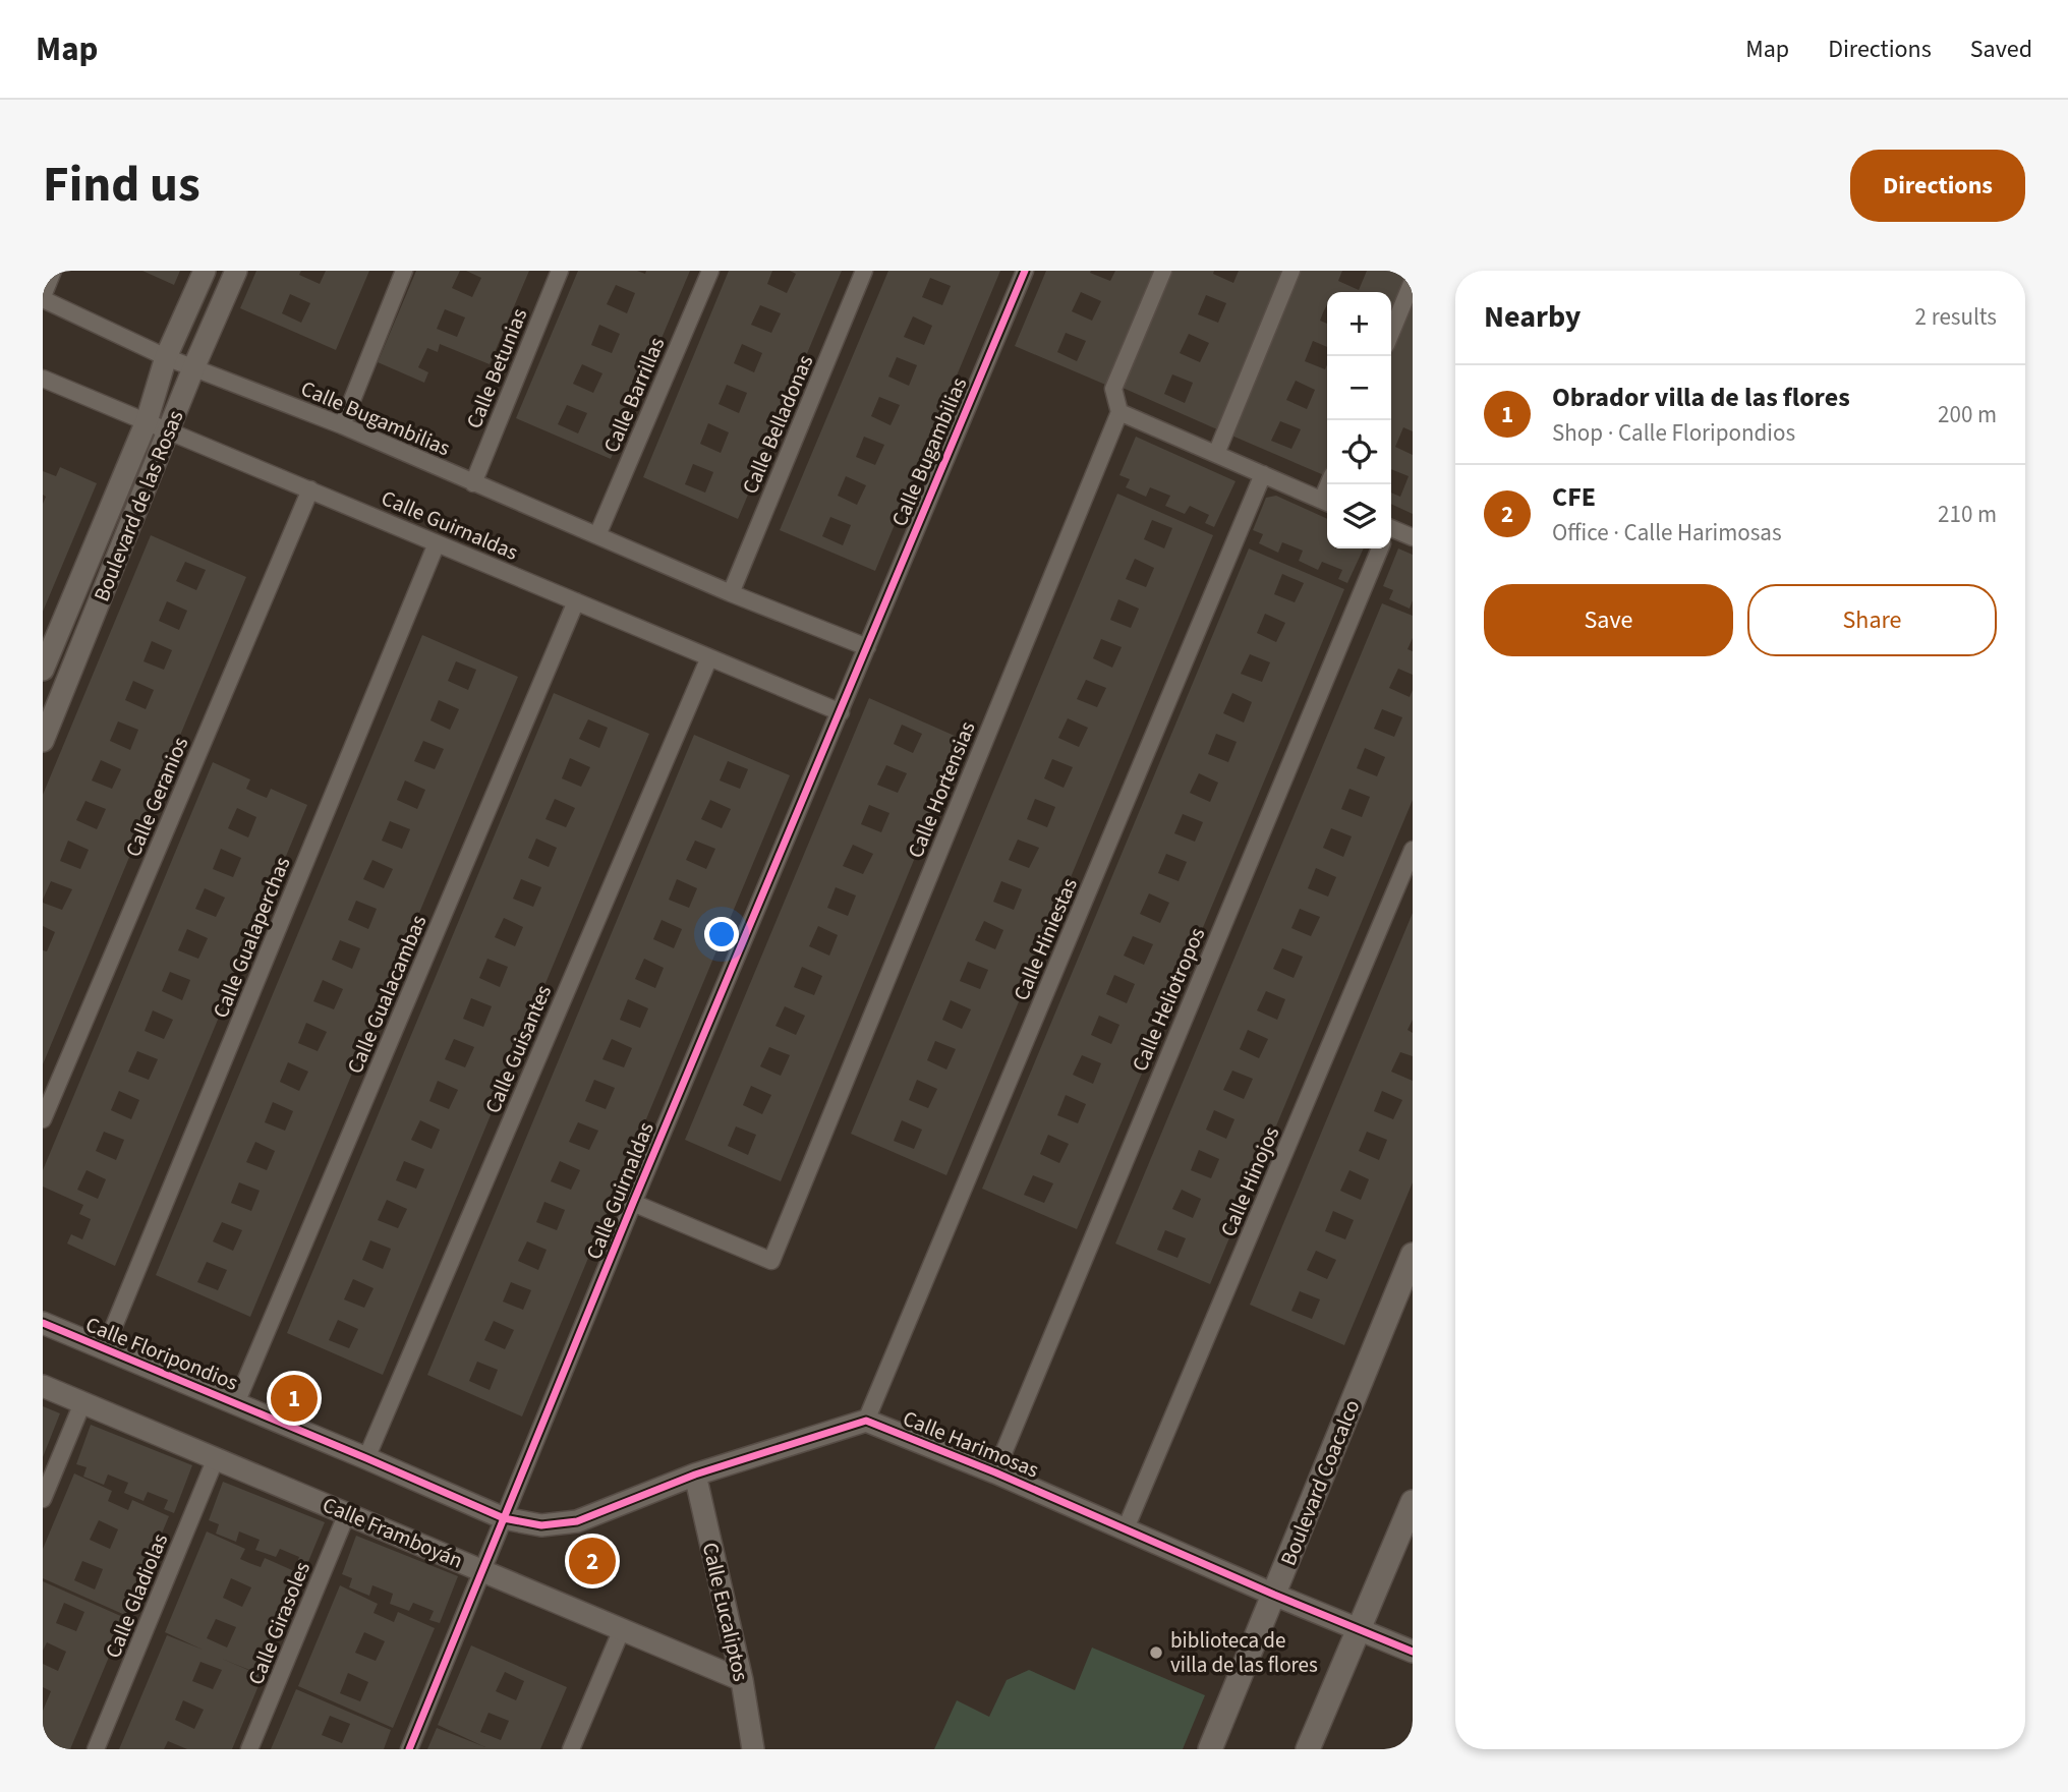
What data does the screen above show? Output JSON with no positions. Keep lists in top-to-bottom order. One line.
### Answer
{"streets":{"main road":["Boulevard Coacalco"],"street":["Calle Betunias","Calle Barrillas","Calle Bugambilias","Calle Belladonas","Boulevard de las Rosas","Calle Guirnaldas","Calle Hortensias","Calle Geranios","Calle Gualaperchas","Calle Hiniestas","Calle Gualacambas","Calle Heliotropos","Calle Guisantes","Calle Hinojos","Calle Floripondios","Calle Harimosas","Calle Framboyán","Calle Gladiolas","Calle Eucaliptos","Calle Girasoles"]},"crossings":[["Calle Betunias","Calle Bugambilias"],["Calle Barrillas","Calle Bugambilias"],["Calle Bugambilias","Calle Belladonas"],["Calle Bugambilias","Boulevard de las Rosas"],["Calle Bugambilias","Calle Guirnaldas"],["Boulevard de las Rosas","Calle Guirnaldas"],["Calle Guirnaldas","Calle Hortensias"],["Calle Guirnaldas","Calle Geranios"],["Calle Guirnaldas","Calle Gualaperchas"],["Calle Guirnaldas","Calle Gualacambas"],["Calle Guirnaldas","Calle Guisantes"],["Calle Guirnaldas","Calle Floripondios"],["Calle Guirnaldas","Calle Framboyán"],["Calle Gualaperchas","Calle Floripondios"],["Calle Hiniestas","Calle Harimosas"],["Calle Gualacambas","Calle Floripondios"],["Calle Heliotropos","Calle Harimosas"],["Calle Guisantes","Calle Floripondios"],["Calle Hinojos","Calle Harimosas"],["Calle Harimosas","Boulevard Coacalco"],["Calle Framboyán","Calle Gladiolas"],["Calle Framboyán","Calle Eucaliptos"],["Calle Framboyán","Calle Girasoles"]],"places":["biblioteca de villa de las flores"],"page":{"header":"Map","nav":["Map","Directions","Saved"],"title":"Find us","buttons":["Directions",["Save","Share"]],"heading":["Nearby","2 results"],"map_buttons":["+","−"],"list":[{"mark":"1","name":"Obrador villa de las flores","note":"Shop · Calle Floripondios","value":"200 m"},{"mark":"2","name":"CFE","note":"Office · Calle Harimosas","value":"210 m"}],"pins":["1","2"]}}
